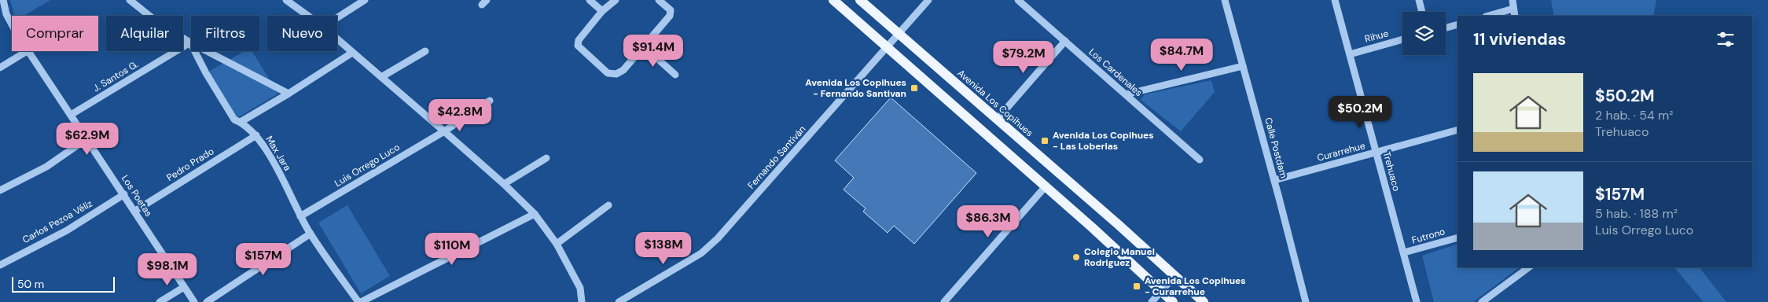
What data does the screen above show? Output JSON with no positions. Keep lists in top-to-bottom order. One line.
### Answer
{"streets":{"main road":["Avenida Los Copihues"],"street":["Rihue","Los Cardenales","J. Santos G.","Calle Postdam","Curarrehue","Max Jara","Fernando Santiván","Pedro Prado","Luis Orrego Luco","Trehuaco","Los Poetas","Carlos Pezoa Véliz","Futrono"]},"crossings":[["Rihue","Trehuaco"],["J. Santos G.","Max Jara"],["J. Santos G.","Los Poetas"],["Avenida Los Copihues","Fernando Santiván"],["Calle Postdam","Curarrehue"],["Curarrehue","Trehuaco"],["Max Jara","Pedro Prado"],["Max Jara","Luis Orrego Luco"],["Pedro Prado","Los Poetas"],["Trehuaco","Futrono"],["Los Poetas","Carlos Pezoa Véliz"]],"places":{"transit":["Avenida Los Copihues - Fernando Santivan","Avenida Los Copihues - Las Loberias","Avenida Los Copihues - Curarrehue"],"other":["Colegio Manuel Rodriguez"]},"scale_bar":"50 m","page":{"chip":["Comprar","Alquilar","Filtros","Nuevo"],"heading":"11 viviendas","price":["$91.4M","$84.7M","$79.2M","$50.2M","$42.8M","$62.9M","$86.3M","$138M","$110M","$157M","$98.1M"],"list":[{"name":"$50.2M","note":"2 hab. · 54 m² · Trehuaco"},{"name":"$157M","note":"5 hab. · 188 m² · Luis Orrego Luco"}],"scale":"50 m"}}
